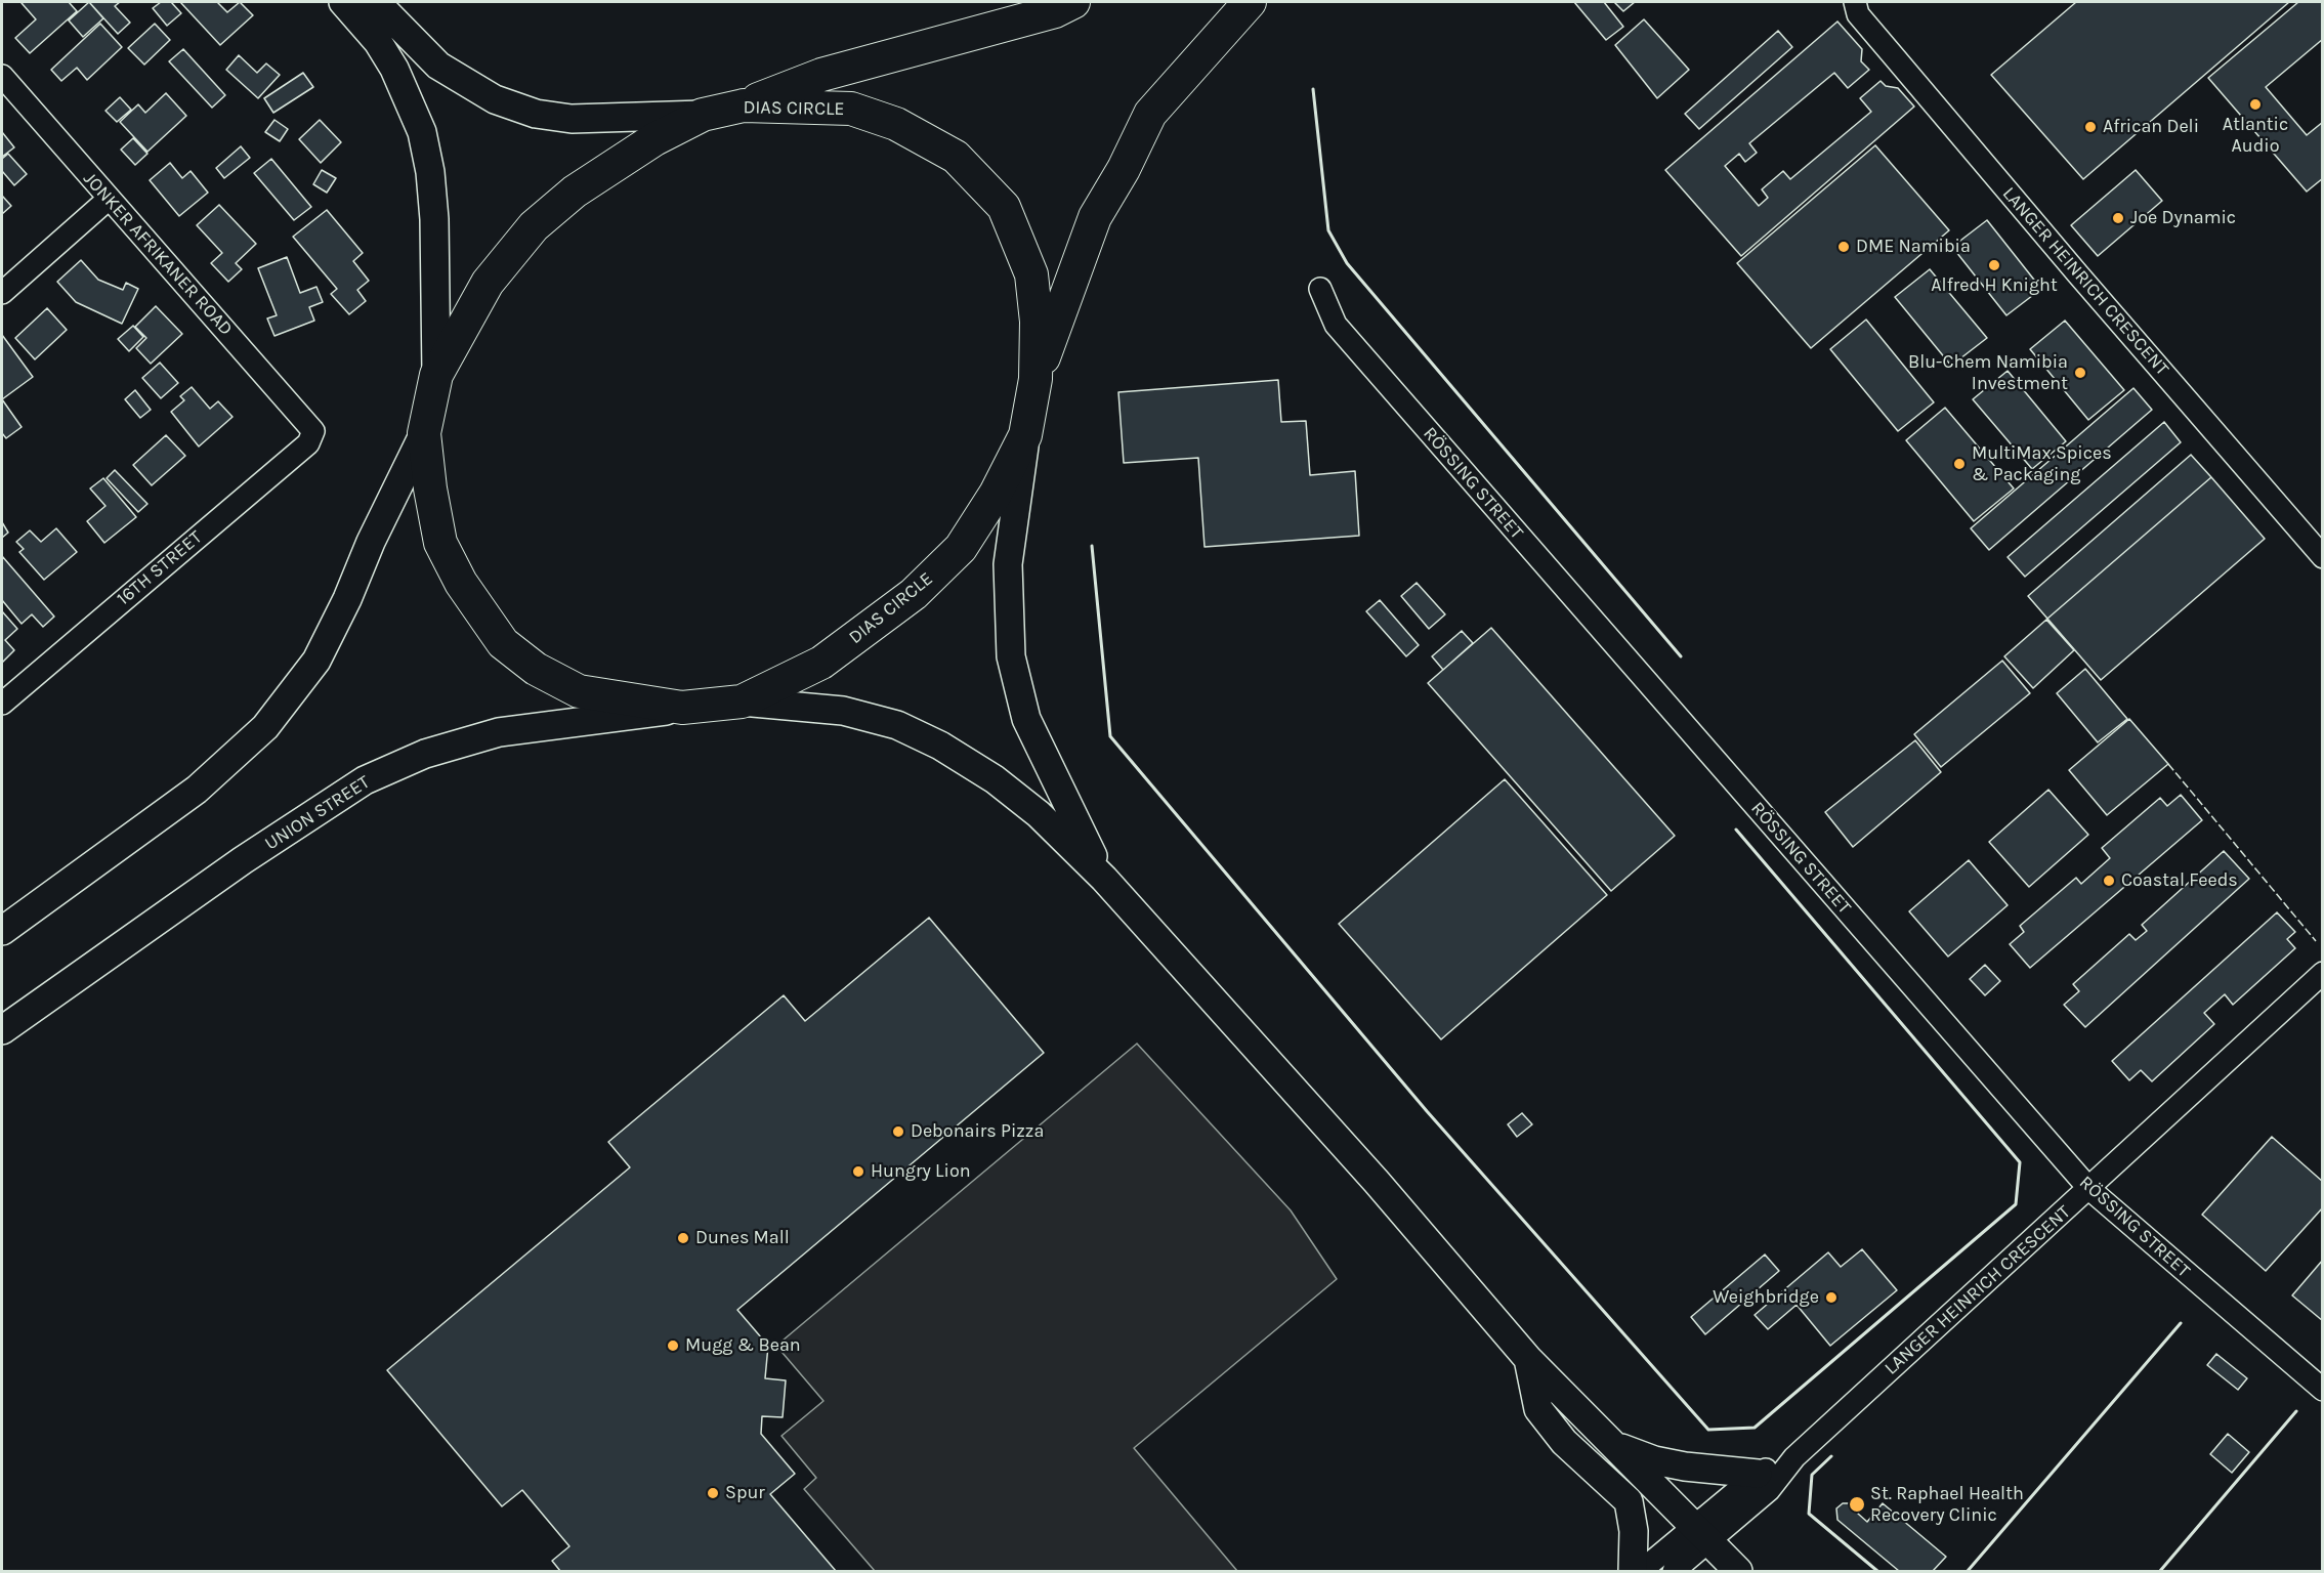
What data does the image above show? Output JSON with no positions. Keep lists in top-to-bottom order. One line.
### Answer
{"streets":{"highway":["DIAS CIRCLE"],"main road":["UNION STREET"],"street":["JONKER AFRIKANER ROAD","LANGER HEINRICH CRESCENT","RÖSSING STREET","16TH STREET"]},"crossings":[["DIAS CIRCLE","UNION STREET"],["JONKER AFRIKANER ROAD","16TH STREET"],["LANGER HEINRICH CRESCENT","RÖSSING STREET"]],"places":["Atlantic Audio","African Deli","Joe Dynamic","DME Namibia","Alfred H Knight","Blu-Chem Namibia Investment","MultiMax Spices & Packaging","Coastal Feeds","Debonairs Pizza","Hungry Lion","Dunes Mall","Weighbridge","Mugg & Bean","Spur","St. Raphael Health Recovery Clinic"]}
